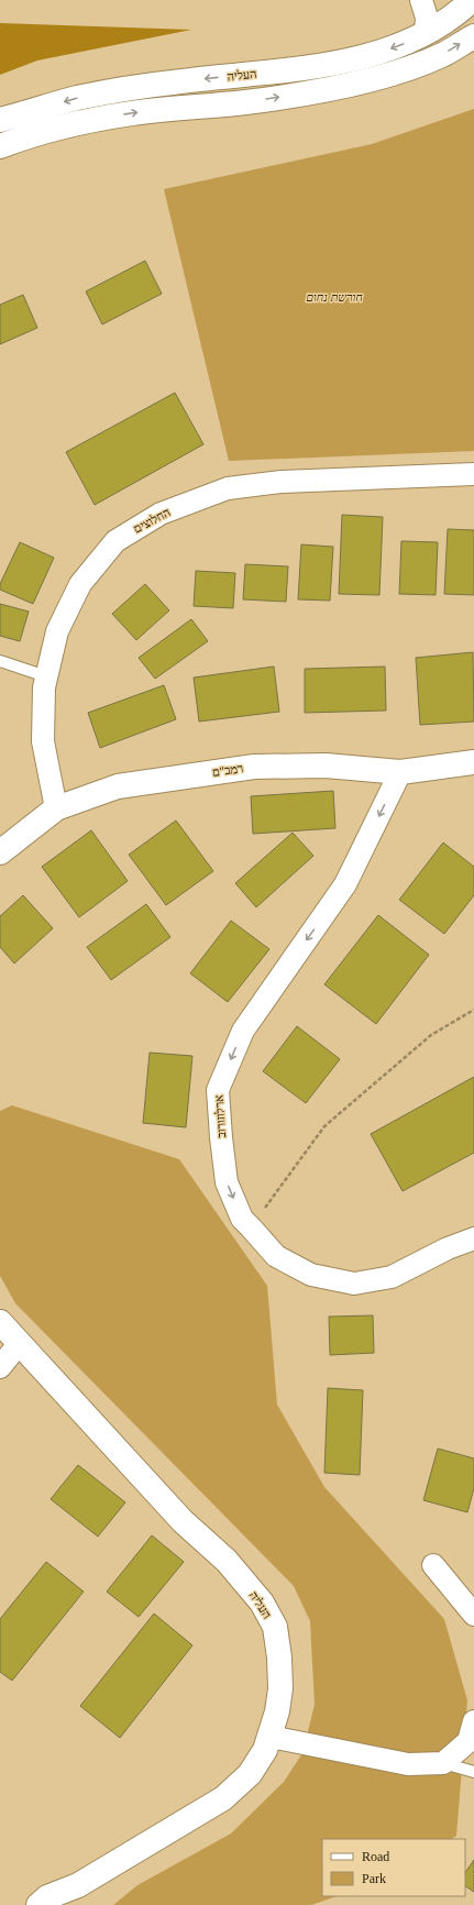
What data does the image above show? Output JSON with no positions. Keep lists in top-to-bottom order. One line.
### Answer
{"streets":{"main road":["העליה","רמב\"ם"],"street":["החלוצים","ארלוזורוב"]},"crossings":[["החלוצים","רמב\"ם"],["רמב\"ם","ארלוזורוב"]],"one_way":["ארלוזורוב"],"parks":["חורשת נחום"],"legend":["Road","Park"]}
